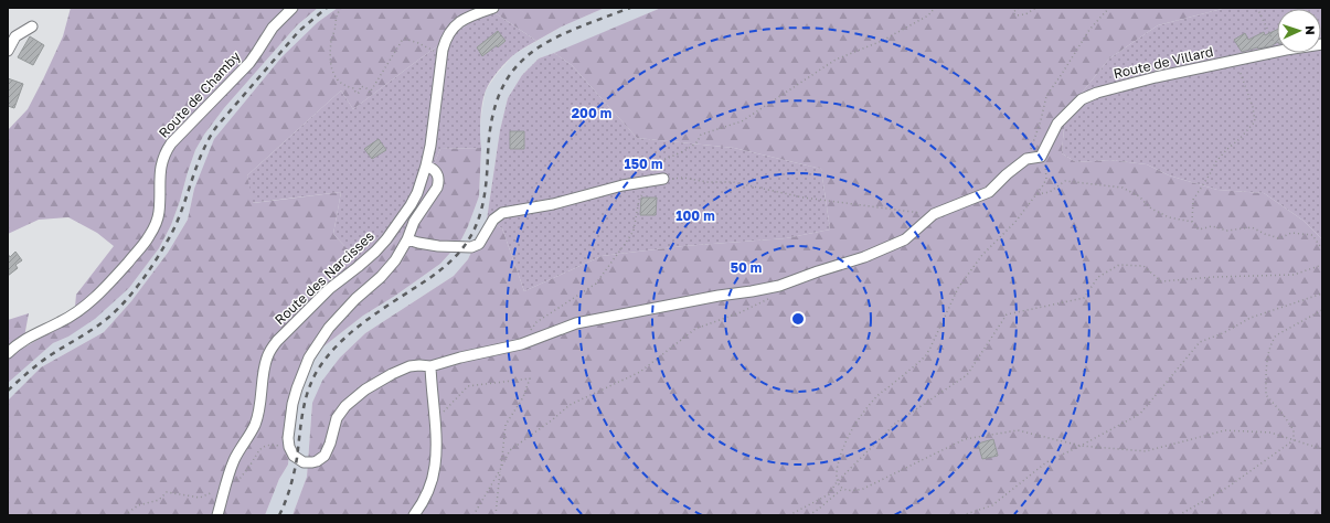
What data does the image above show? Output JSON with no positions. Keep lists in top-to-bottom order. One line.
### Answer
{"streets":{"street":["Route de Villard","Route de Chamby","Route des Narcisses"]},"north":"right","rings":["200 m","150 m","100 m","50 m"]}
